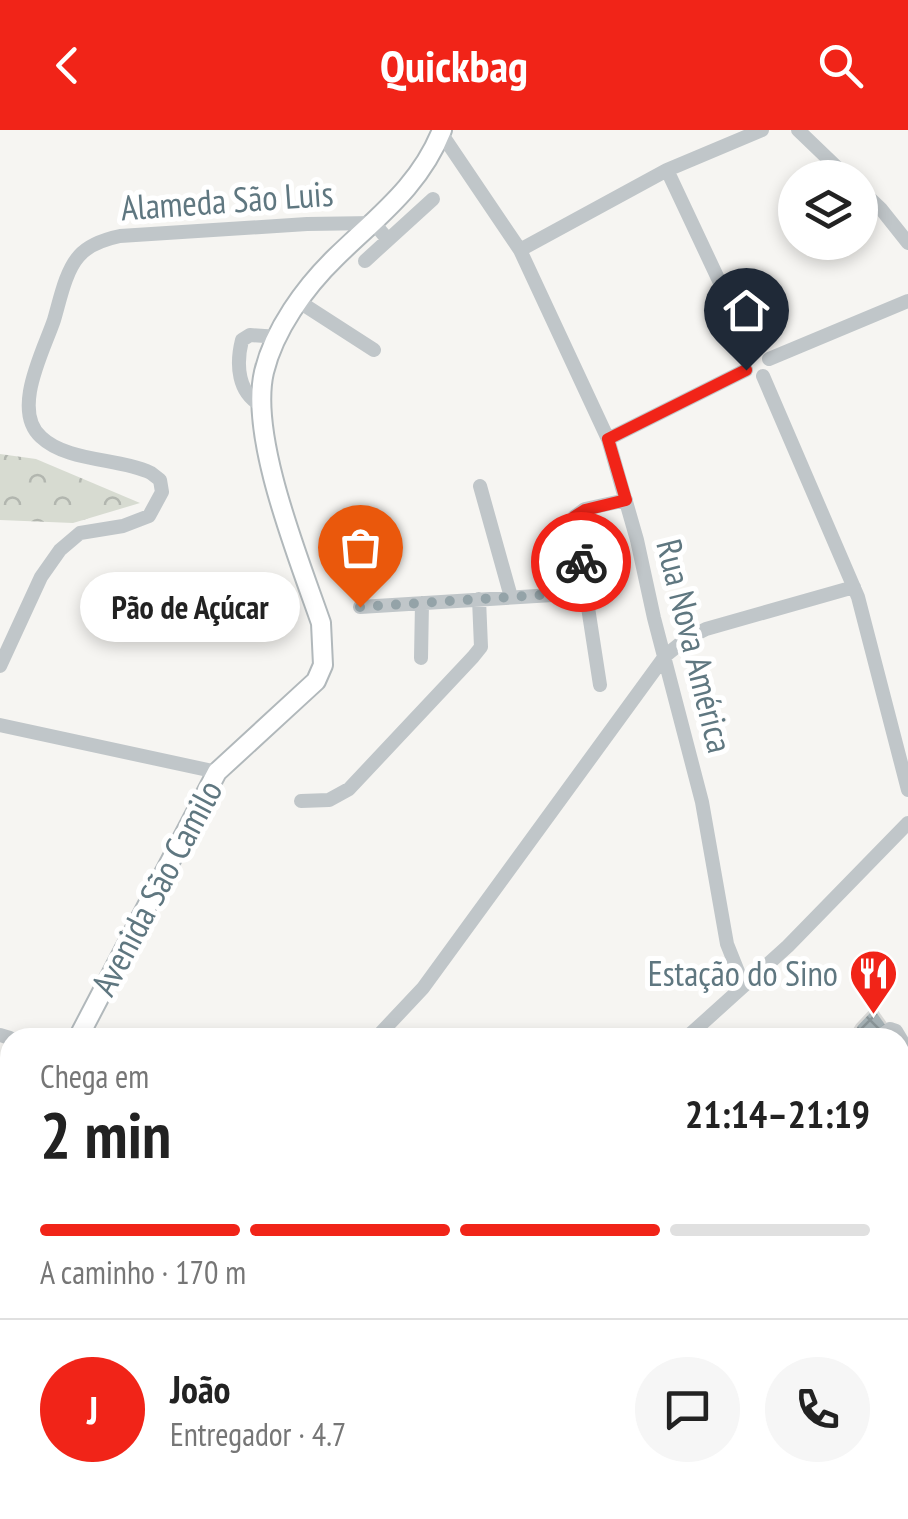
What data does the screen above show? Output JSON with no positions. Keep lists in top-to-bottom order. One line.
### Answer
{"streets":{"main road":["Avenida São Camilo"],"street":["Alameda São Luis","Rua Nova América"]},"crossings":[["Alameda São Luis","Avenida São Camilo"],["Rua Nova América","Avenida São Camilo"]],"places":{"other":["Pão de Açúcar"],"restaurant":["Estação do Sino"]},"page":{"header":"Quickbag","bubble":"Pão de Açúcar","heading":["2 min","Chega em","21:14–21:19"],"panel":["João","Entregador · 4.7"],"bar":"A caminho · 170 m","round":"J"}}
